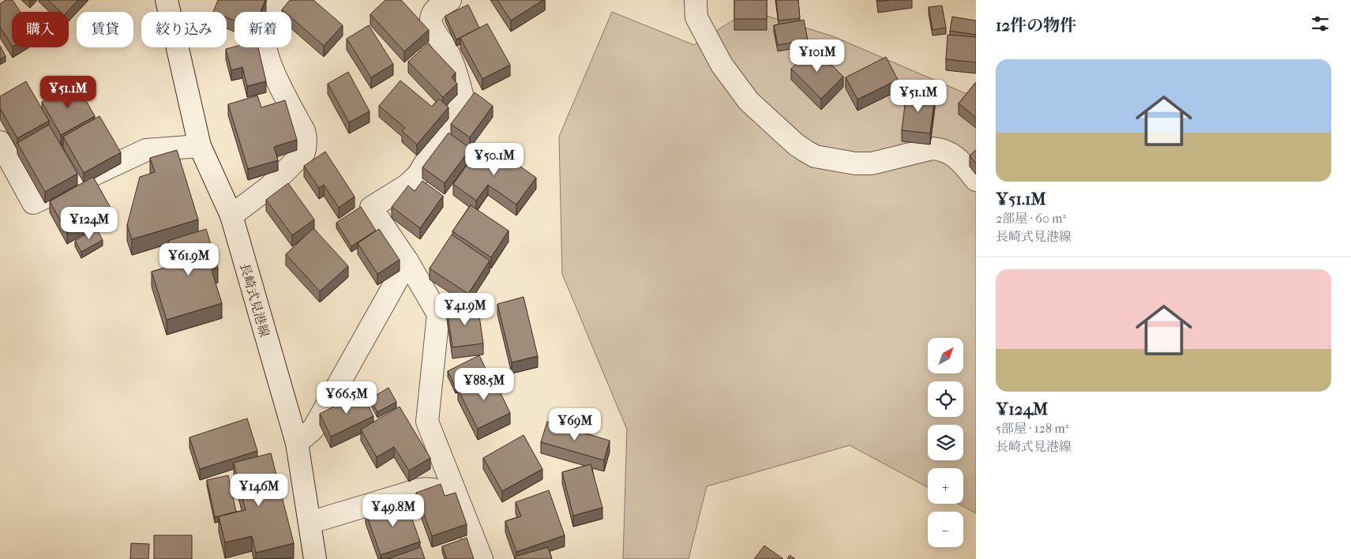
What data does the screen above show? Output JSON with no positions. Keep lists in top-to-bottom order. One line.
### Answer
{"streets":{"street":["長崎式見港線"]},"north":"top right","page":{"heading":"12件の物件","chip":["購入","賃貸","絞り込み","新着"],"price":["¥101M","¥51.1M","¥51.1M","¥50.1M","¥124M","¥61.9M","¥41.9M","¥88.5M","¥66.5M","¥69M","¥146M","¥49.8M"],"list":[{"name":"¥51.1M","note":"2部屋 · 60 m² · 長崎式見港線"},{"name":"¥124M","note":"5部屋 · 128 m² · 長崎式見港線"}],"map_buttons":["+","−"]}}
